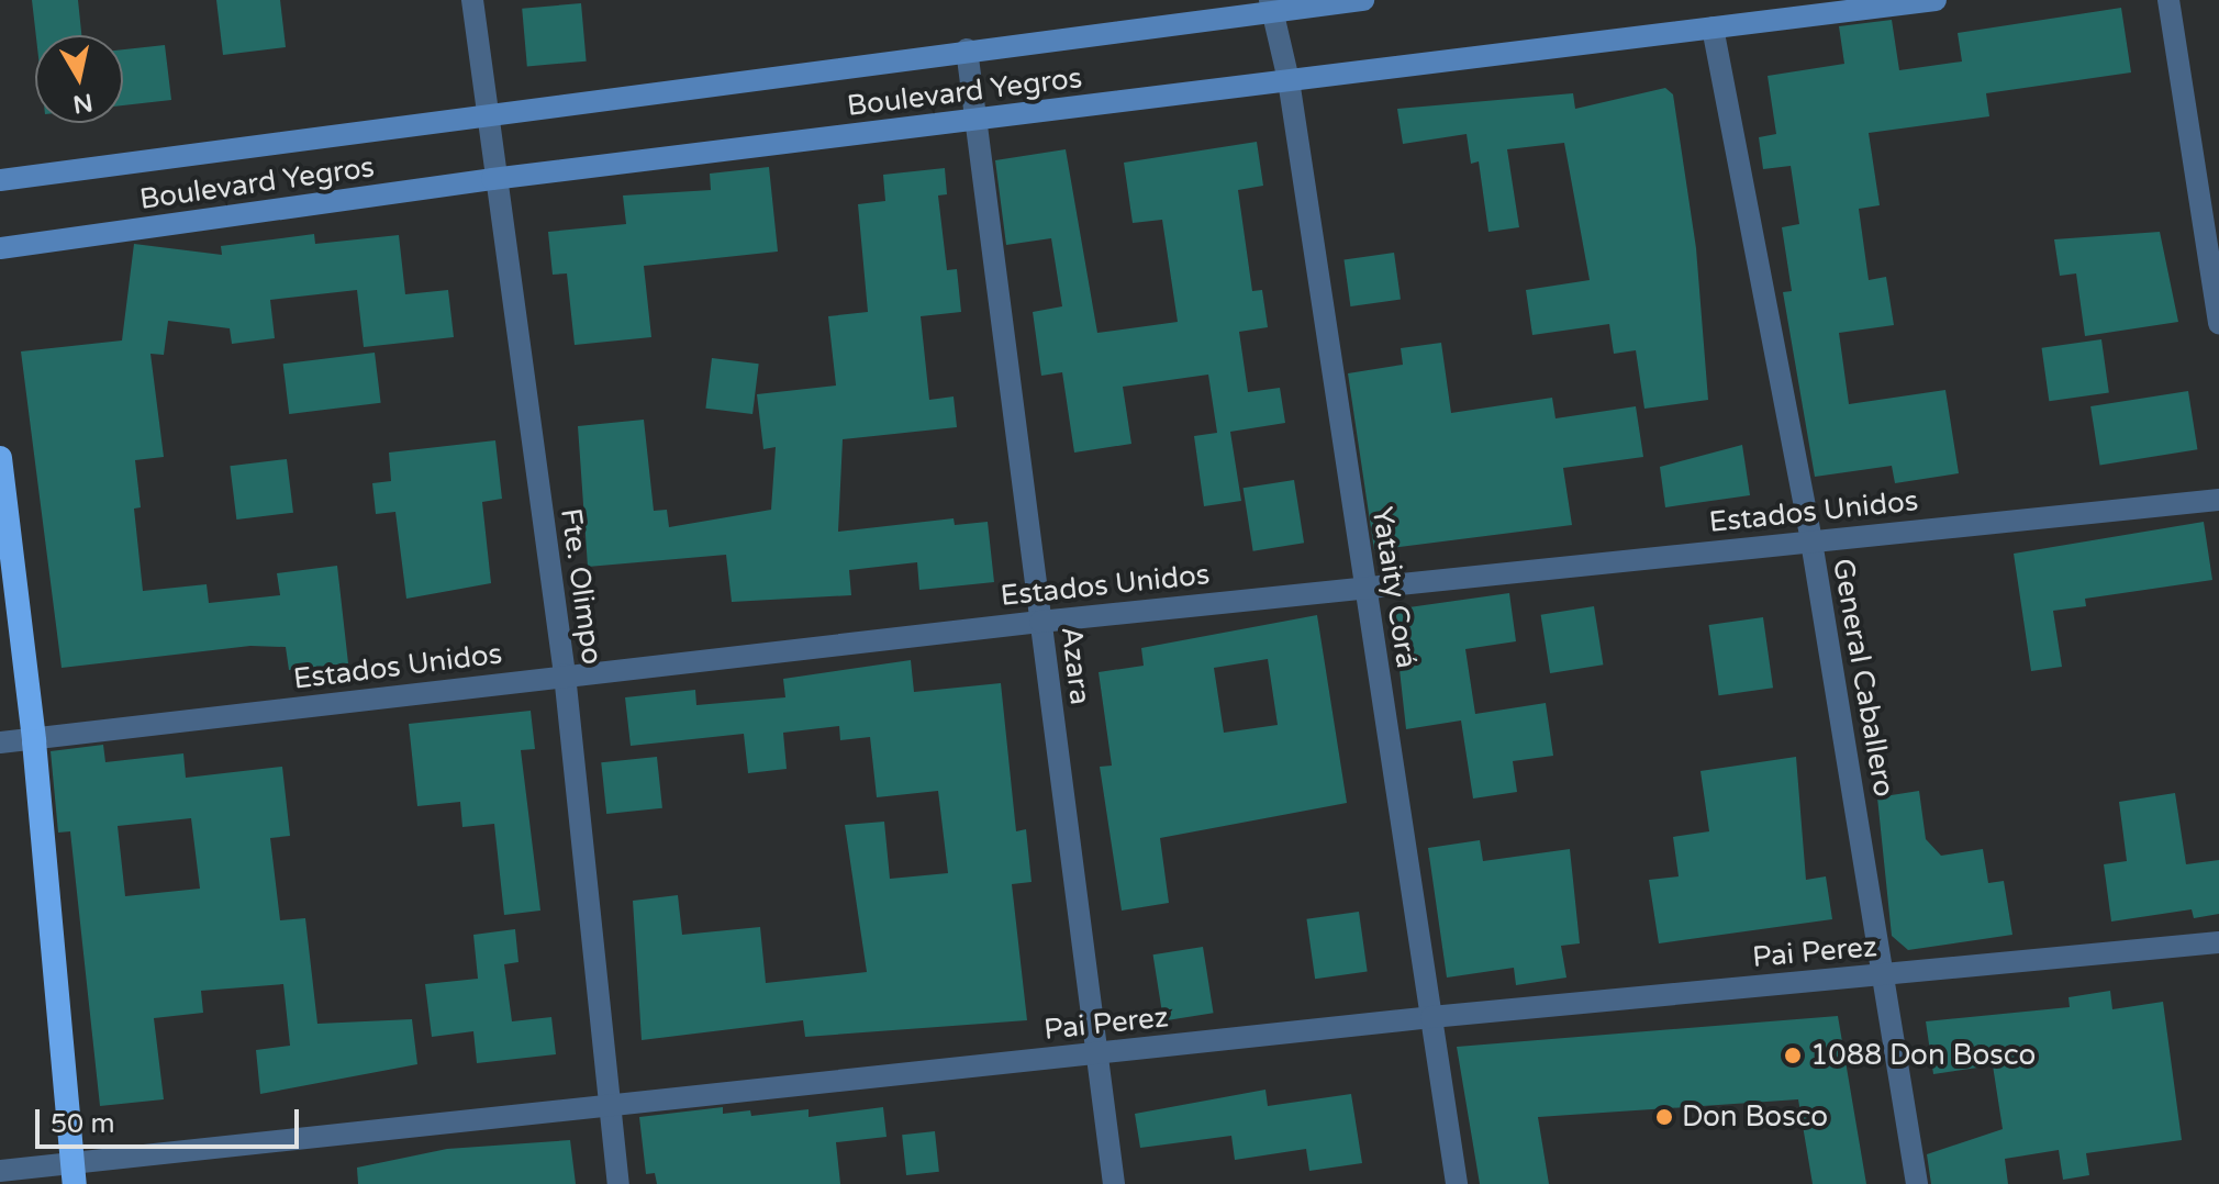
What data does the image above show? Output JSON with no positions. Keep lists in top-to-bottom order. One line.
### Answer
{"streets":{"main road":["Boulevard Yegros"],"street":["Estados Unidos","Fte. Olimpo","Yataity Corá","Azara","General Caballero","Pai Perez"]},"crossings":[["Boulevard Yegros","Fte. Olimpo"],["Boulevard Yegros","Yataity Corá"],["Boulevard Yegros","Azara"],["Boulevard Yegros","General Caballero"],["Estados Unidos","Fte. Olimpo"],["Estados Unidos","Yataity Corá"],["Estados Unidos","Azara"],["Estados Unidos","General Caballero"],["Fte. Olimpo","Pai Perez"],["Yataity Corá","Pai Perez"],["Azara","Pai Perez"],["General Caballero","Pai Perez"]],"places":["1088 Don Bosco","Don Bosco"],"scale_bar":"50 m","north":"bottom"}
